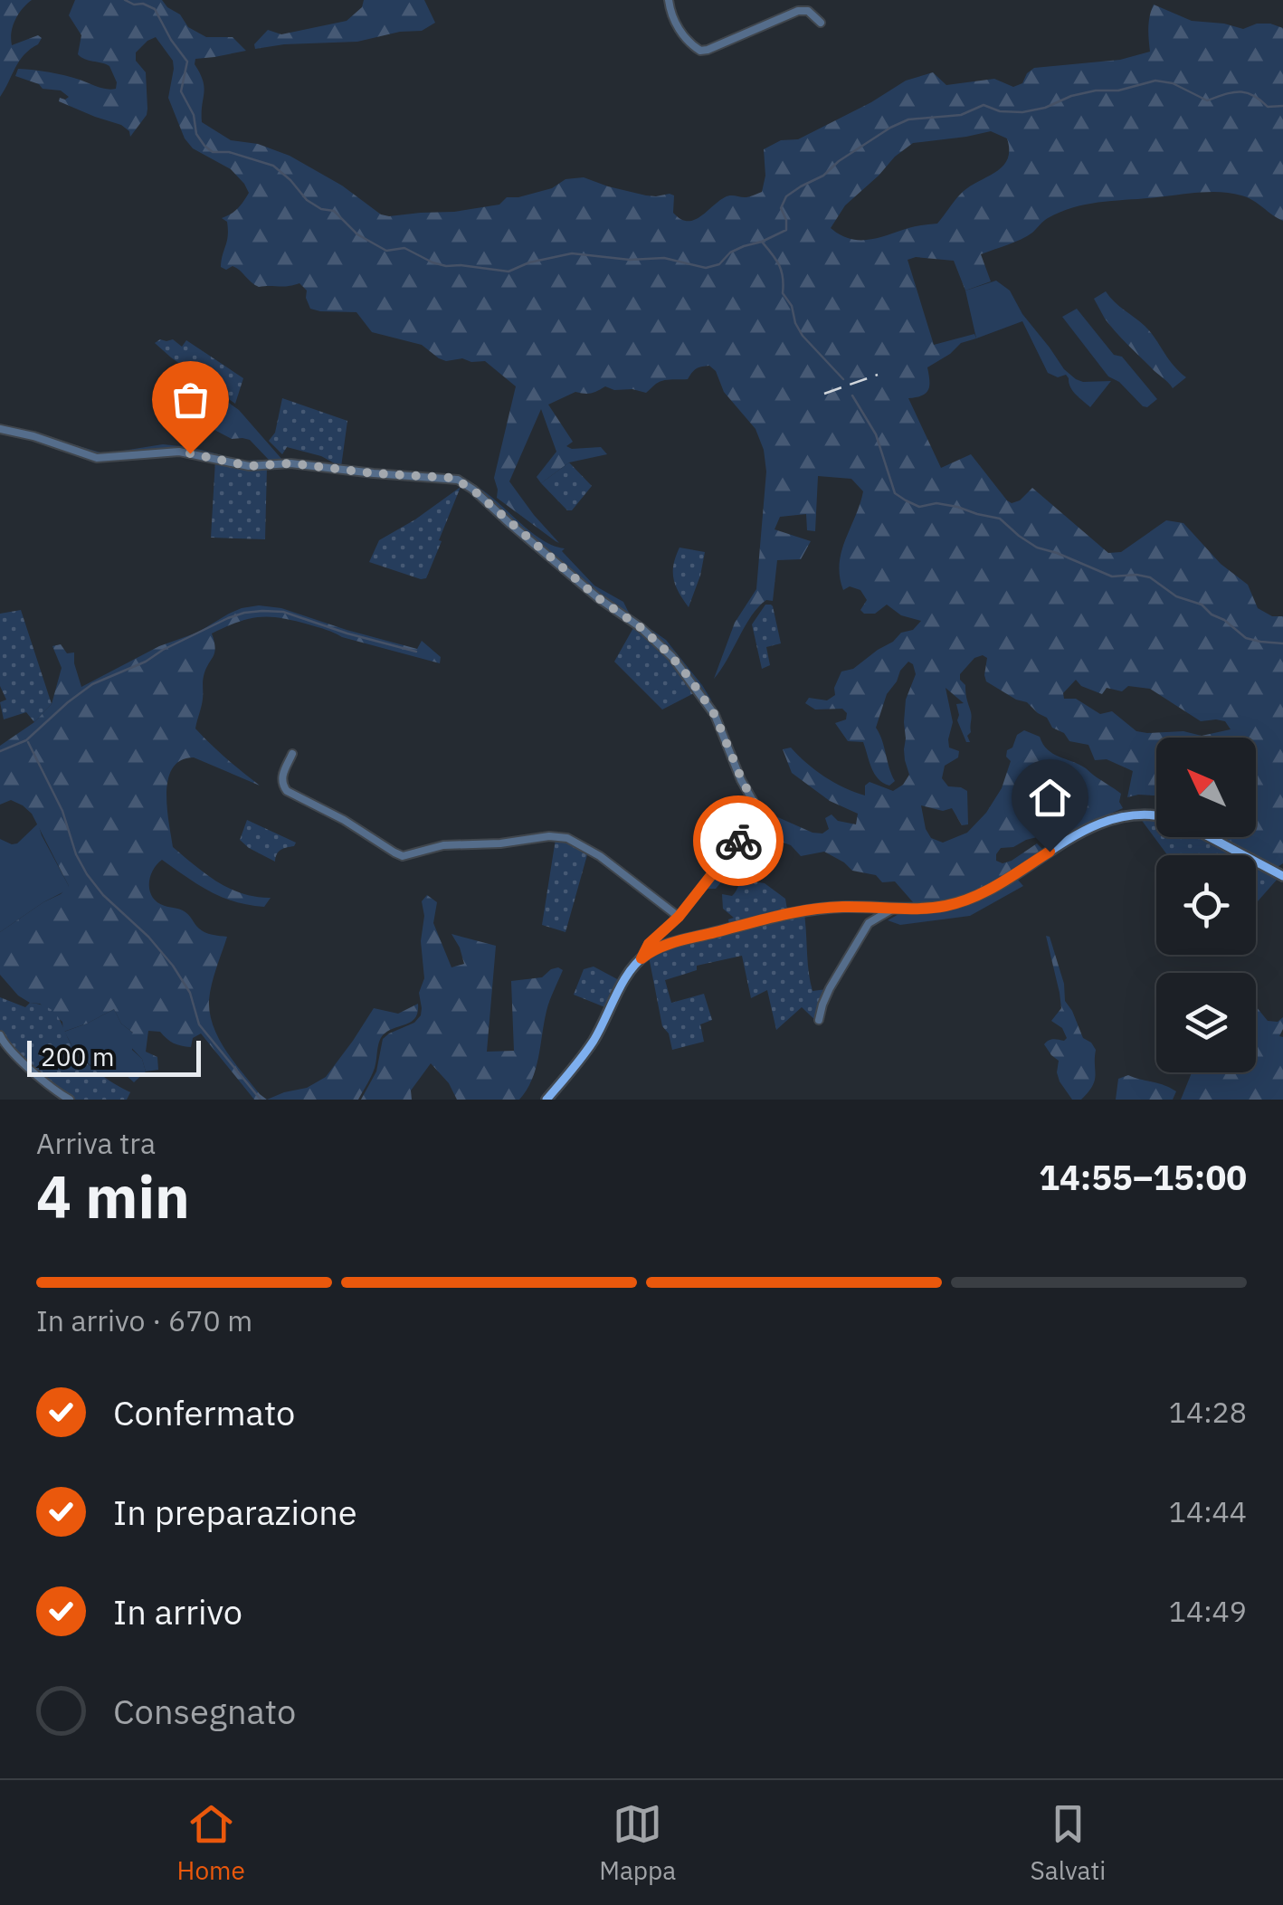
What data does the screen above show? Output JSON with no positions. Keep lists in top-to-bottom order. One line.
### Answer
{"scale_bar":"200 m","north":"top left","page":{"scale":"200 m","heading":["4 min","Arriva tra","14:55–15:00"],"bar":"In arrivo · 670 m","list":[["Confermato","14:28"],["In preparazione","14:44"],["In arrivo","14:49"],"Consegnato"],"tabs":["Home","Mappa","Salvati"]}}
